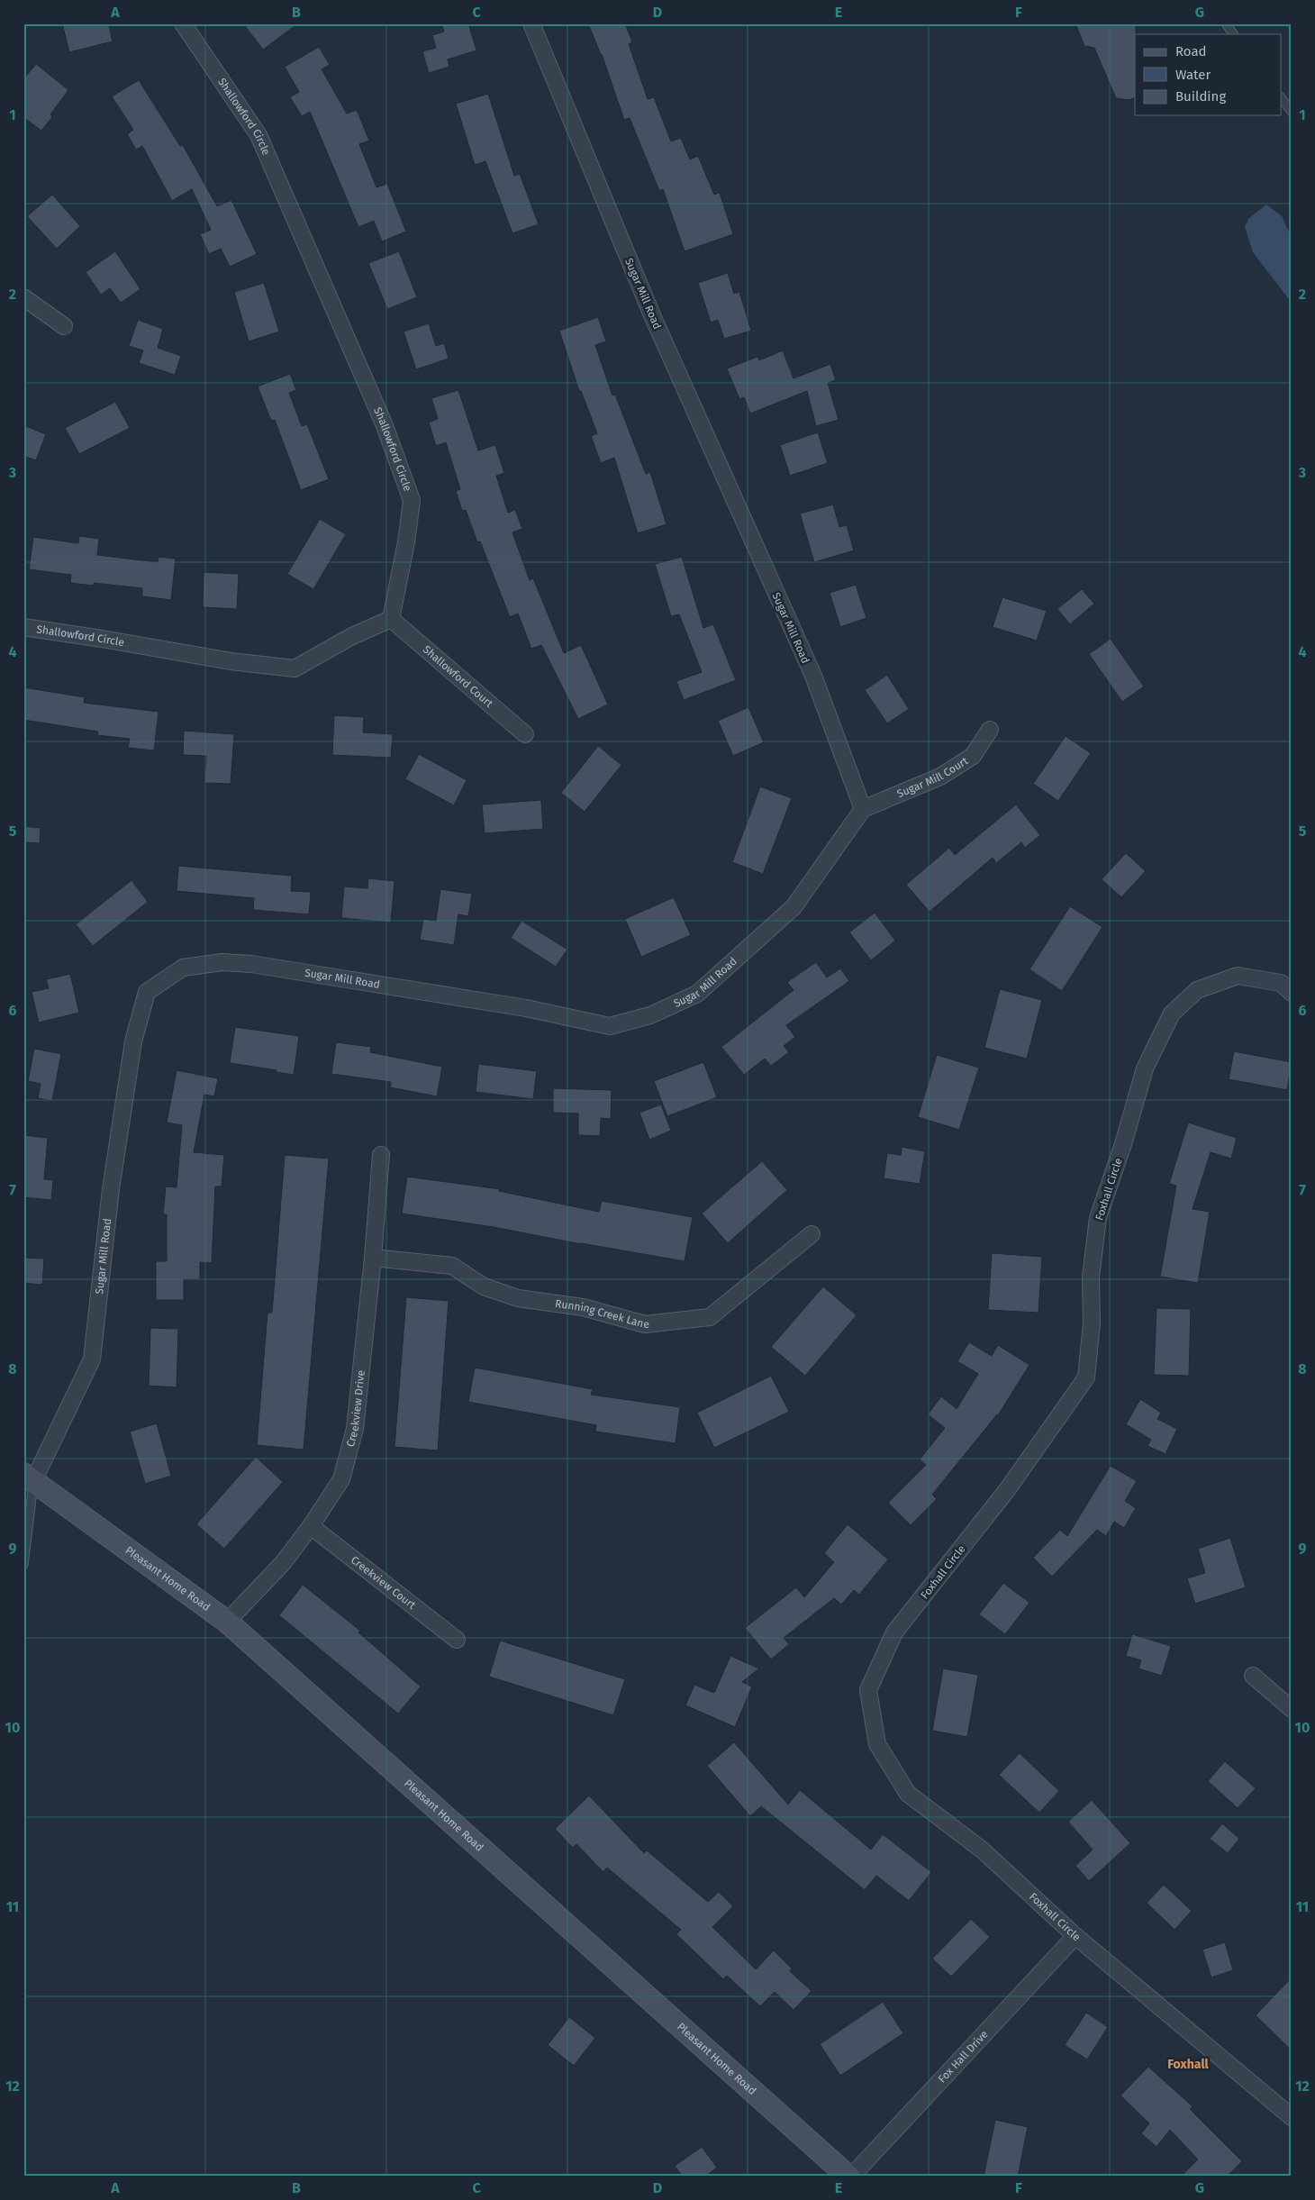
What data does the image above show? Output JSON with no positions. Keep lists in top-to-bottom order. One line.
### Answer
{"streets":{"main road":["Pleasant Home Road"],"street":["Shallowford Circle","Sugar Mill Road","Shallowford Court","Sugar Mill Court","Foxhall Circle","Running Creek Lane","Creekview Drive","Creekview Court","Fox Hall Drive"]},"crossings":[["Shallowford Circle","Shallowford Court"],["Sugar Mill Road","Sugar Mill Court"],["Sugar Mill Road","Pleasant Home Road"],["Foxhall Circle","Fox Hall Drive"],["Running Creek Lane","Creekview Drive"],["Creekview Drive","Pleasant Home Road"],["Creekview Drive","Creekview Court"],["Pleasant Home Road","Fox Hall Drive"]],"districts":["Foxhall"],"legend":["Road","Water","Building"],"grid":{"columns":["A","B","C","D","E","F","G"],"rows":["1","2","3","4","5","6","7","8","9","10","11","12"]}}
